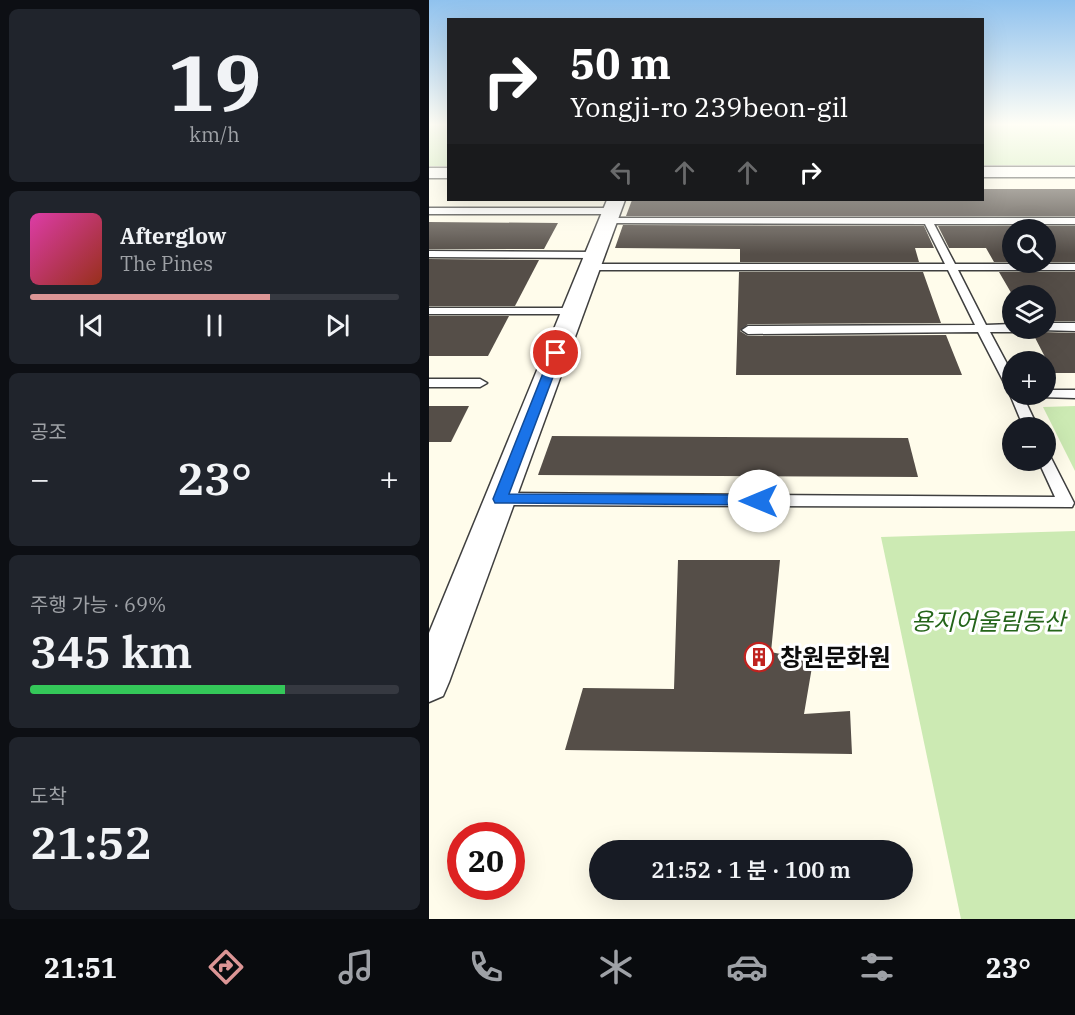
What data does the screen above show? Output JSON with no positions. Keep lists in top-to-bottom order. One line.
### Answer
{"parks":["용지어울림동산"],"places":{"building":["창원문화원"]},"page":{"tile":[["19","km/h"],"공조",["주행 가능 · 69%","345 km"],["도착","21:52"]],"turn":["50 m","Yongji-ro 239beon-gil"],"song":["Afterglow","The Pines"],"map_buttons":["+","−"],"heat":["−","23°","+"],"limit":"20","trip":"21:52 · 1 분 · 100 m","tabs":["21:51","23°"]}}
